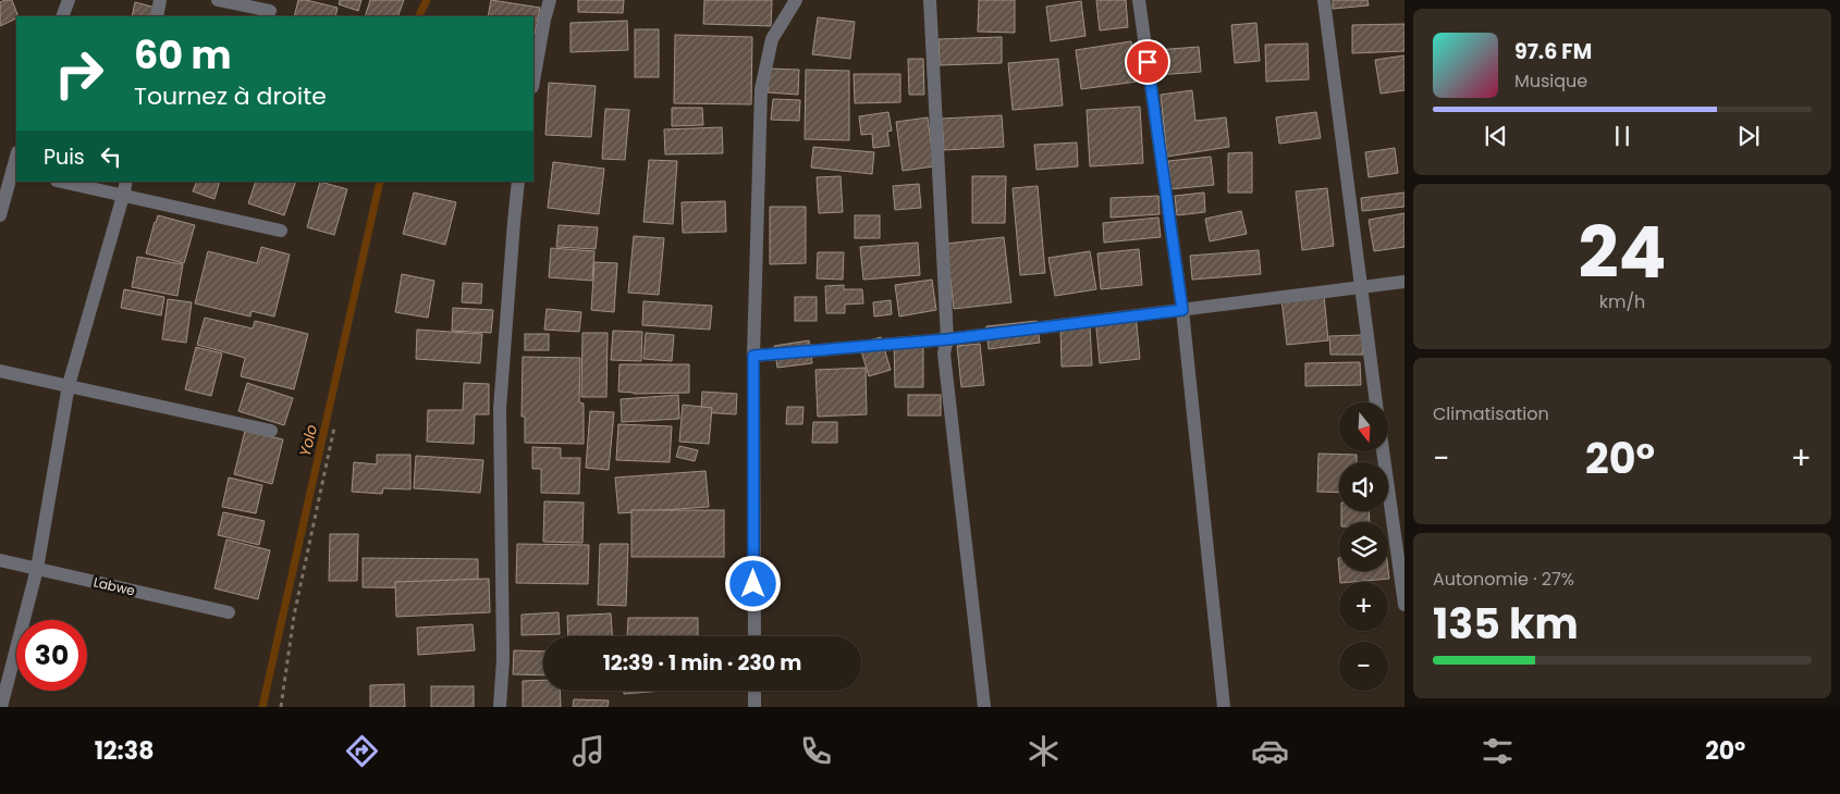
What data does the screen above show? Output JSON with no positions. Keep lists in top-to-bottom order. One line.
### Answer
{"streets":{"street":["Labwe"]},"water":["Yolo"],"north":"bottom","page":{"turn":["60 m","Tournez à droite"],"song":["97.6 FM","Musique"],"then":"Puis","tile":[["24","km/h"],"Climatisation",["Autonomie · 27%","135 km"]],"map_buttons":["+","−"],"heat":["−","20°","+"],"limit":"30","trip":"12:39 · 1 min · 230 m","tabs":["12:38","20°"]}}
